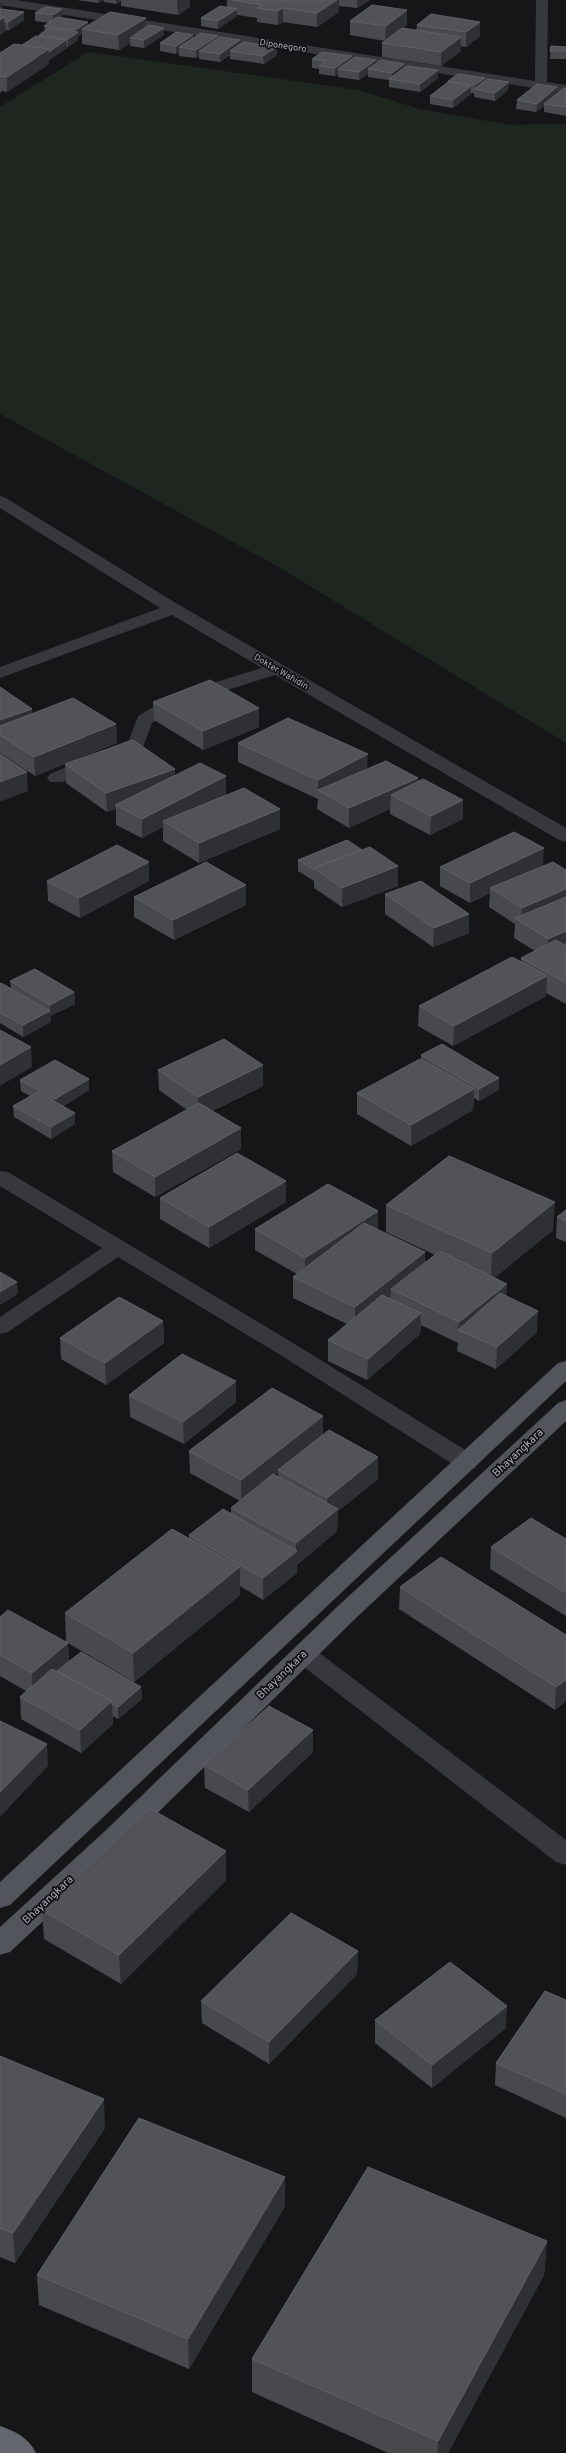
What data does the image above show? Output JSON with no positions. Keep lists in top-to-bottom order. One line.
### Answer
{"streets":{"main road":["Bhayangkara"],"street":["Diponegoro","Dokter Wahidin"]}}
